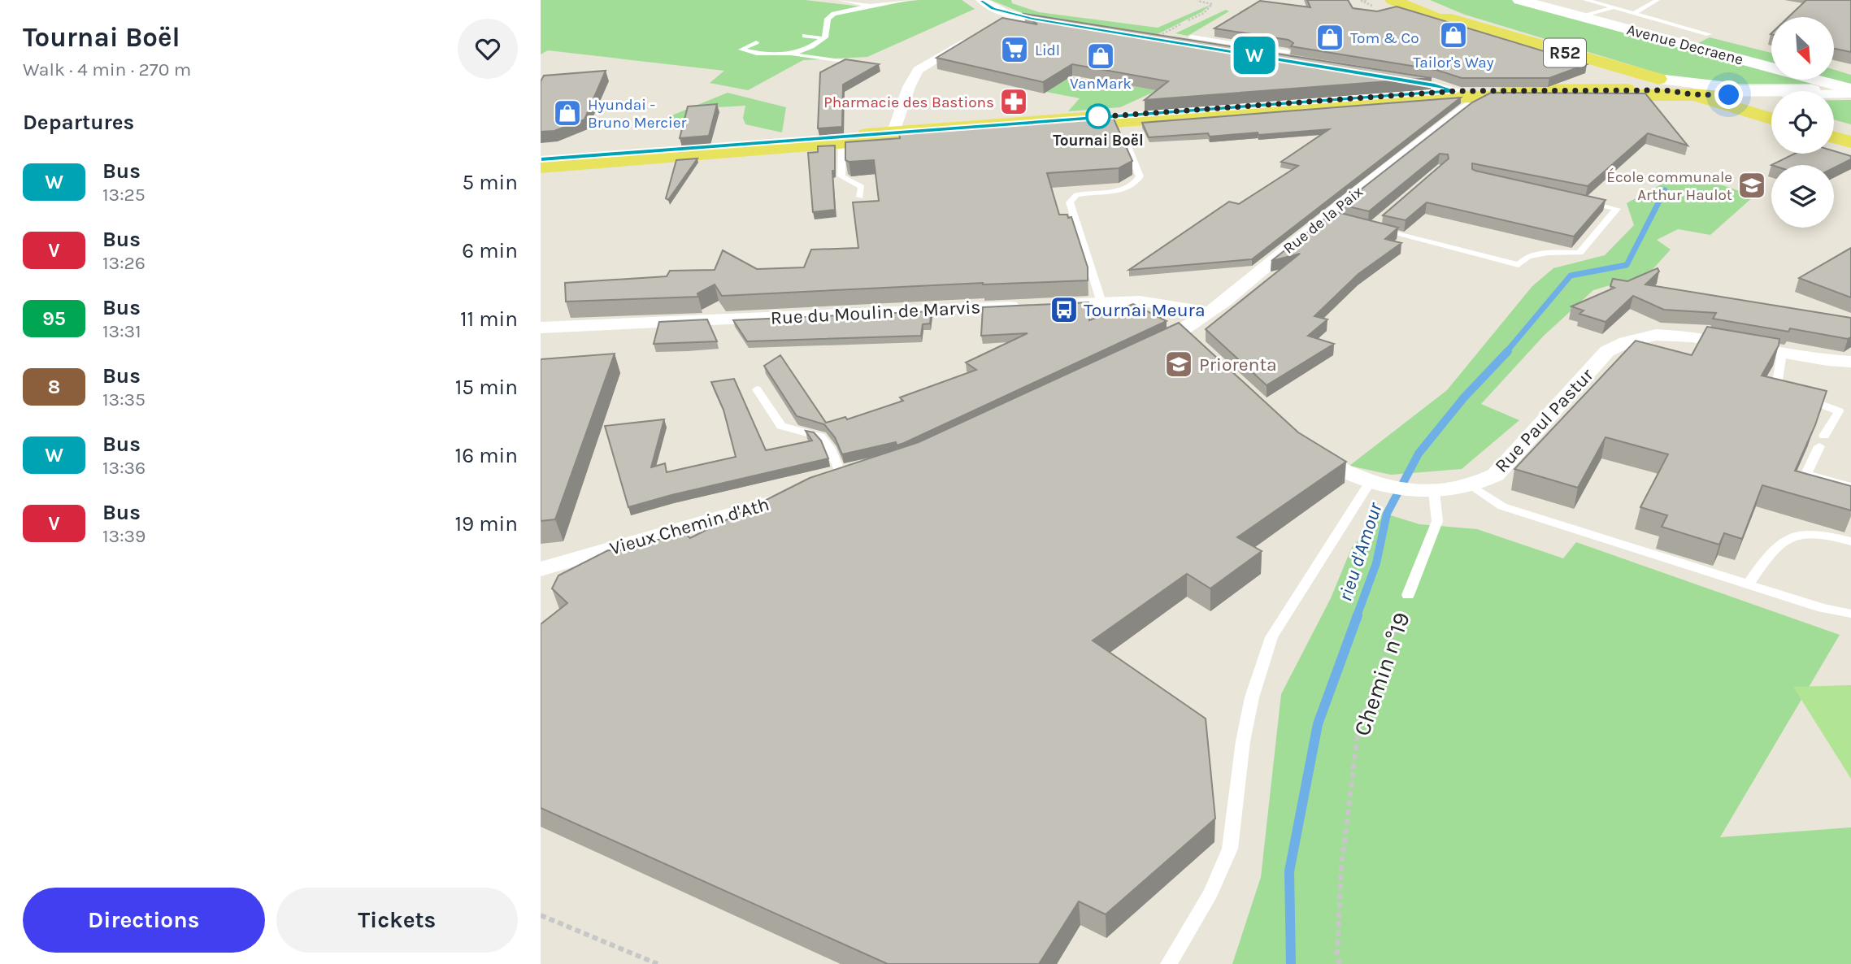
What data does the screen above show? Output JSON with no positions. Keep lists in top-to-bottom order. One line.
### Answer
{"streets":{"main road":["R52"],"street":["Avenue Decraene","Rue de la Paix","Rue du Moulin de Marvis","Rue Paul Pastur","Vieux Chemin d'Ath"],"lane":["Chemin n°19"]},"crossings":[["Rue Paul Pastur","Chemin n°19"]],"water":["rieu d'Amour"],"places":{"shop":["Tailor's Way","Tom & Co","VanMark","Hyundai - Bruno Mercier"],"supermarket":["Lidl"],"pharmacy":["Pharmacie des Bastions"],"other":["Tournai Boël"],"school or university":["École communale Arthur Haulot","Priorenta"],"bus stop":["Tournai Meura"]},"lines":["bus line W"],"north":"bottom right","page":{"heading":[["Tournai Boël","Walk · 4 min · 270 m"],"Departures"],"on_map":"W","list":[{"mark":"W","name":"Bus","note":"13:25","value":"5 min"},{"mark":"V","name":"Bus","note":"13:26","value":"6 min"},{"mark":"95","name":"Bus","note":"13:31","value":"11 min"},{"mark":"8","name":"Bus","note":"13:35","value":"15 min"},{"mark":"W","name":"Bus","note":"13:36","value":"16 min"},{"mark":"V","name":"Bus","note":"13:39","value":"19 min"}],"buttons":["Directions","Tickets"]}}
